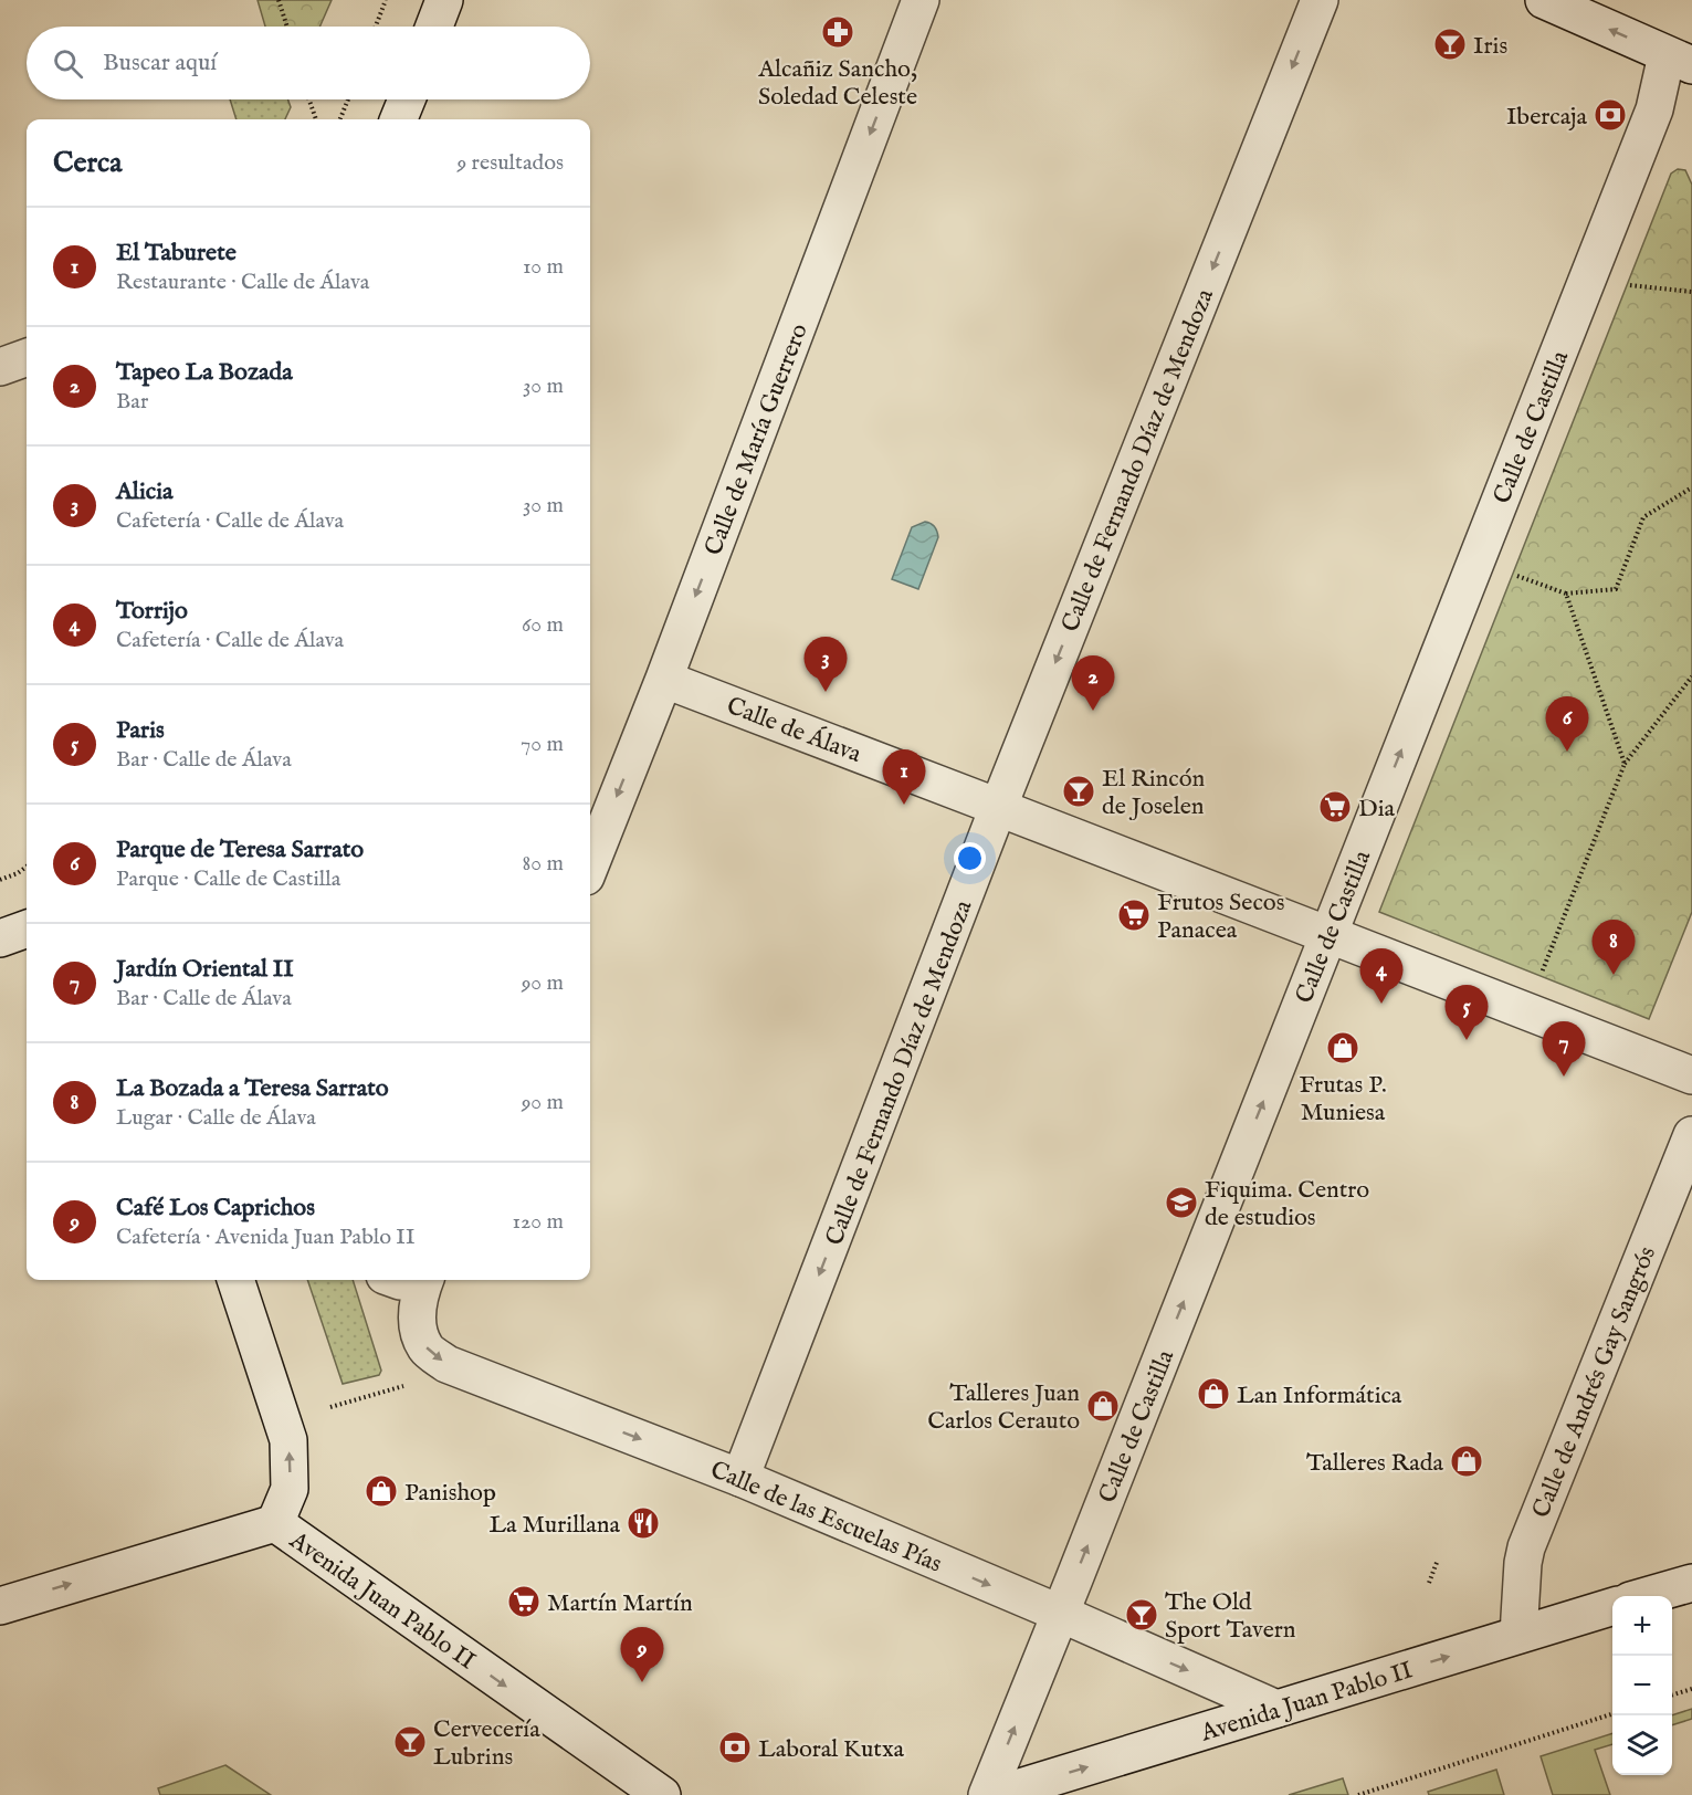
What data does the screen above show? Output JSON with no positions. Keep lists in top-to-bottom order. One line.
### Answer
{"streets":{"street":["Calle de Castilla","Calle de María Guerrero","Calle de Fernando Díaz de Mendoza","Calle de Álava","Calle de Andrés Gay Sangrós","Calle de las Escuelas Pías","Avenida Juan Pablo II"]},"crossings":[["Calle de Castilla","Calle de las Escuelas Pías"],["Calle de Fernando Díaz de Mendoza","Calle de las Escuelas Pías"],["Calle de Andrés Gay Sangrós","Avenida Juan Pablo II"],["Calle de las Escuelas Pías","Avenida Juan Pablo II"]],"one_way":["Calle de Castilla","Calle de María Guerrero","Calle de Fernando Díaz de Mendoza","Calle de las Escuelas Pías","Avenida Juan Pablo II"],"places":{"pharmacy":["Alcañiz Sancho, Soledad Celeste"],"bar":["Iris","El Rincón de Joselen","The Old Sport Tavern","Cervecería Lubrins"],"bank":["Ibercaja","Laboral Kutxa"],"supermarket":["Dia","Frutos Secos Panacea","Martín Martín"],"shop":["Frutas P. Muniesa","Lan Informática","Talleres Juan Carlos Cerauto","Talleres Rada","Panishop"],"school or university":["Fiquima. Centro de estudios"],"restaurant":["La Murillana"]},"page":{"search":"Buscar aquí","heading":["Cerca","9 resultados"],"list":[{"mark":"1","name":"El Taburete","note":"Restaurante · Calle de Álava","value":"10 m"},{"mark":"2","name":"Tapeo La Bozada","note":"Bar","value":"30 m"},{"mark":"3","name":"Alicia","note":"Cafetería · Calle de Álava","value":"30 m"},{"mark":"4","name":"Torrijo","note":"Cafetería · Calle de Álava","value":"60 m"},{"mark":"5","name":"Paris","note":"Bar · Calle de Álava","value":"70 m"},{"mark":"6","name":"Parque de Teresa Sarrato","note":"Parque · Calle de Castilla","value":"80 m"},{"mark":"7","name":"Jardín Oriental II","note":"Bar · Calle de Álava","value":"90 m"},{"mark":"8","name":"La Bozada a Teresa Sarrato","note":"Lugar · Calle de Álava","value":"90 m"},{"mark":"9","name":"Café Los Caprichos","note":"Cafetería · Avenida Juan Pablo II","value":"120 m"}],"pins":["3","2","6","1","8","4","5","7","9"],"map_buttons":["+","−"]}}
